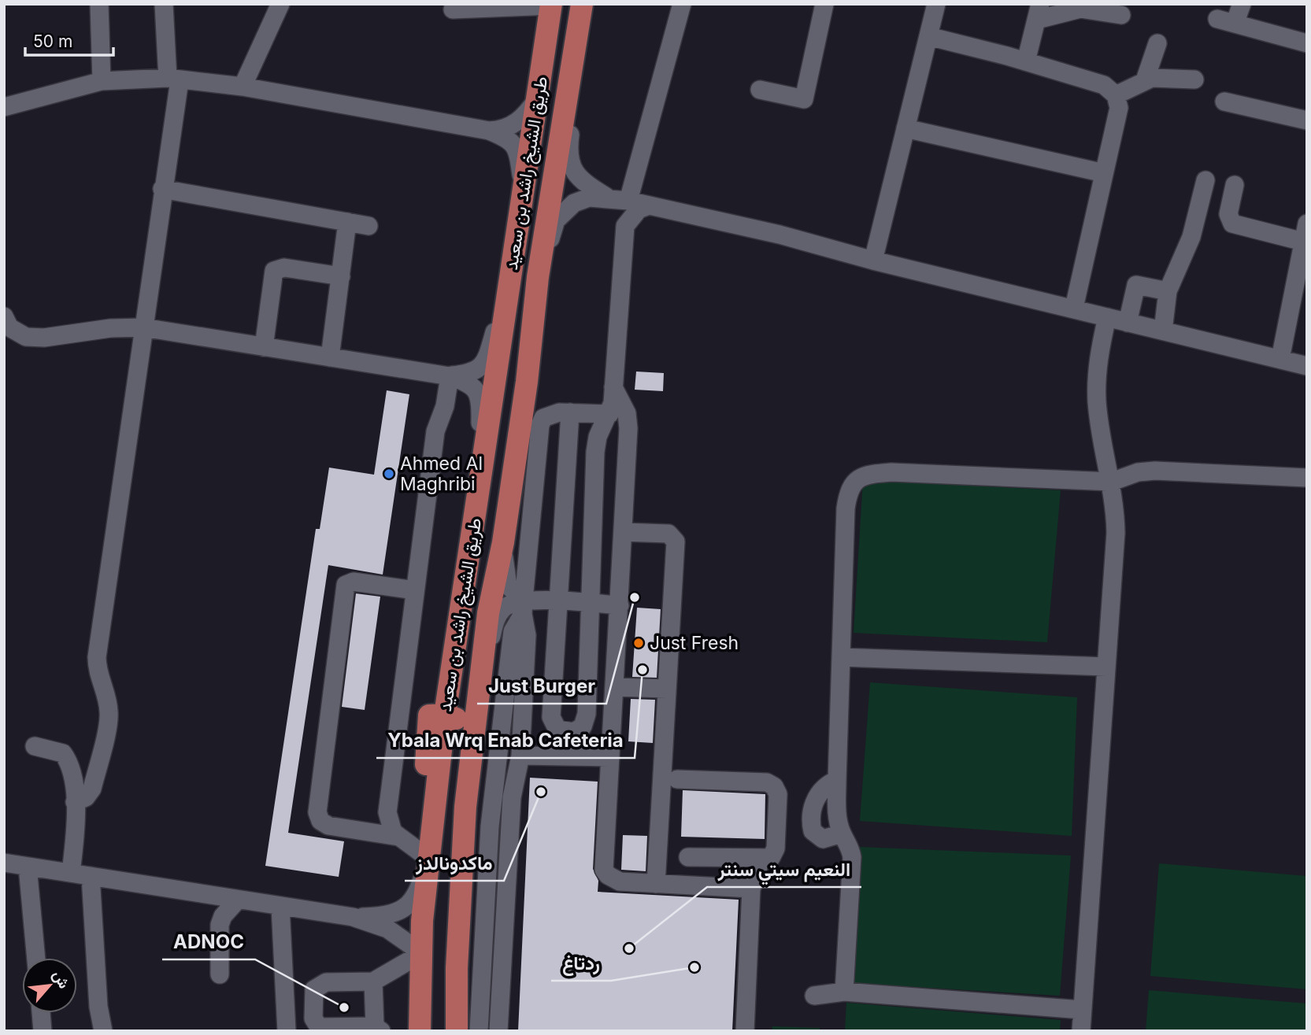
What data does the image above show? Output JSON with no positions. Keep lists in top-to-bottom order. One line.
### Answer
{"streets":{"main road":["طريق الشيخ راشد بن سعيد"]},"places":["Ahmed Al Maghribi","Just Burger","Just Fresh","Ybala Wrq Enab Cafeteria","ماكدونالدز","النعيم سيتي سنتر","ردتاغ","ADNOC"],"scale_bar":"50 m","north":"top right"}
